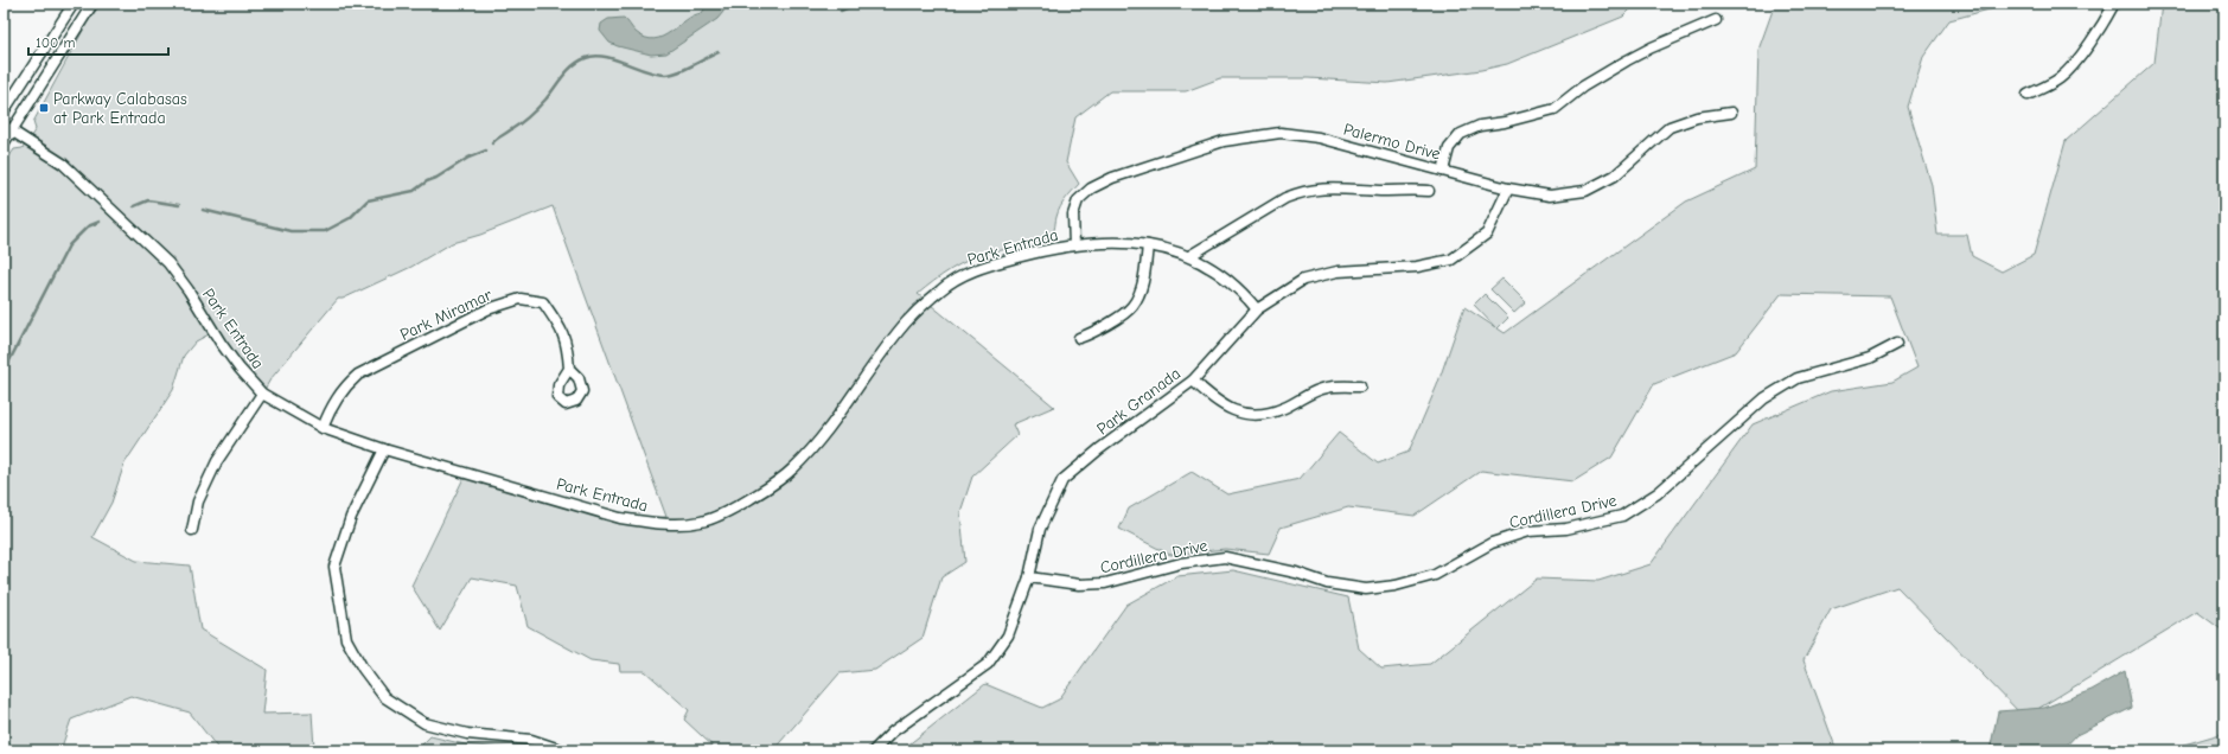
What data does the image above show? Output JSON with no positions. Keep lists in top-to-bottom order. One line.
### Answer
{"streets":{"street":["Palermo Drive","Park Entrada","Park Miramar","Park Granada","Cordillera Drive"]},"crossings":[["Palermo Drive","Park Entrada"],["Palermo Drive","Park Granada"],["Park Entrada","Park Miramar"],["Park Entrada","Park Granada"],["Park Granada","Cordillera Drive"]],"places":{"transit":["Parkway Calabasas at Park Entrada"]},"scale_bar":"100 m"}
